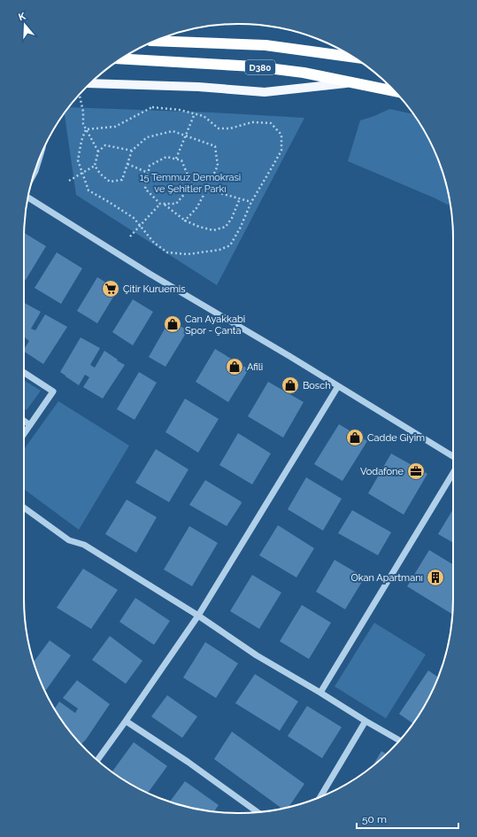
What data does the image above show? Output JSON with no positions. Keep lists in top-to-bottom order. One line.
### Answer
{"streets":{"highway":["D380"]},"parks":["15 Temmuz Demokrasi ve Şehitler Parkı"],"places":{"supermarket":["Çitir Kuruemis"],"shop":["Can Ayakkabi Spor - Çanta","Afili","Bosch","Cadde Giyim"],"office":["Vodafone"],"building":["Okan Apartmanı"]},"scale_bar":"50 m","north":"top"}
